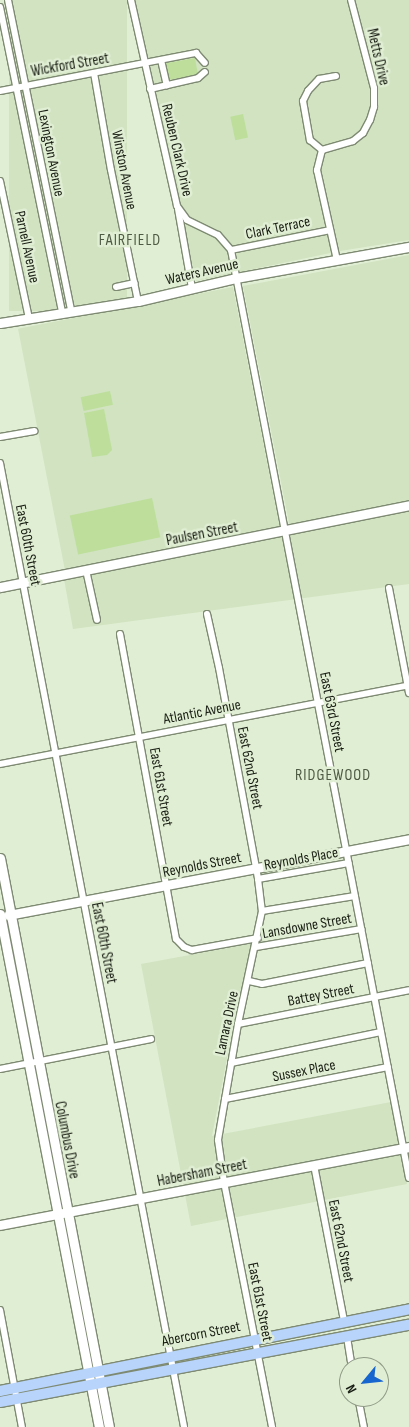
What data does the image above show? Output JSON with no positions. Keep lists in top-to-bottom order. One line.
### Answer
{"streets":{"main road":["Abercorn Street"],"street":["Metts Drive","Wickford Street","Reuben Clark Drive","Lexington Avenue","Winston Avenue","Clark Terrace","Parnell Avenue","Waters Avenue","Paulsen Street","East 60th Street","Atlantic Avenue","East 63rd Street","East 62nd Street","East 61st Street","Reynolds Place","Reynolds Street","Lansdowne Street","Battey Street","Lamara Drive","Sussex Place","Columbus Drive","Habersham Street"]},"crossings":[["Metts Drive","Clark Terrace"],["Wickford Street","Reuben Clark Drive"],["Wickford Street","Lexington Avenue"],["Wickford Street","Winston Avenue"],["Reuben Clark Drive","Clark Terrace"],["Reuben Clark Drive","East 63rd Street"],["Lexington Avenue","Waters Avenue"],["Winston Avenue","Waters Avenue"],["Clark Terrace","Waters Avenue"],["Clark Terrace","East 63rd Street"],["Parnell Avenue","Waters Avenue"],["Waters Avenue","East 63rd Street"],["Paulsen Street","East 60th Street"],["Paulsen Street","East 63rd Street"],["East 60th Street","Atlantic Avenue"],["East 60th Street","Reynolds Street"],["East 60th Street","Habersham Street"],["East 60th Street","Abercorn Street"],["Atlantic Avenue","East 63rd Street"],["Atlantic Avenue","East 62nd Street"],["Atlantic Avenue","East 61st Street"],["East 63rd Street","Reynolds Place"],["East 63rd Street","Reynolds Street"],["East 63rd Street","Lansdowne Street"],["East 63rd Street","Battey Street"],["East 63rd Street","Sussex Place"],["East 63rd Street","Habersham Street"],["East 62nd Street","Reynolds Street"],["East 62nd Street","Lamara Drive"],["East 62nd Street","Habersham Street"],["East 62nd Street","Abercorn Street"],["East 61st Street","Reynolds Street"],["East 61st Street","Lamara Drive"],["East 61st Street","Habersham Street"],["East 61st Street","Abercorn Street"],["Reynolds Place","Lamara Drive"],["Reynolds Street","Lamara Drive"],["Reynolds Street","Columbus Drive"],["Lansdowne Street","Lamara Drive"],["Battey Street","Lamara Drive"],["Lamara Drive","Sussex Place"],["Lamara Drive","Habersham Street"],["Columbus Drive","Habersham Street"],["Columbus Drive","Abercorn Street"]],"districts":["FAIRFIELD","RIDGEWOOD"],"north":"bottom left"}
